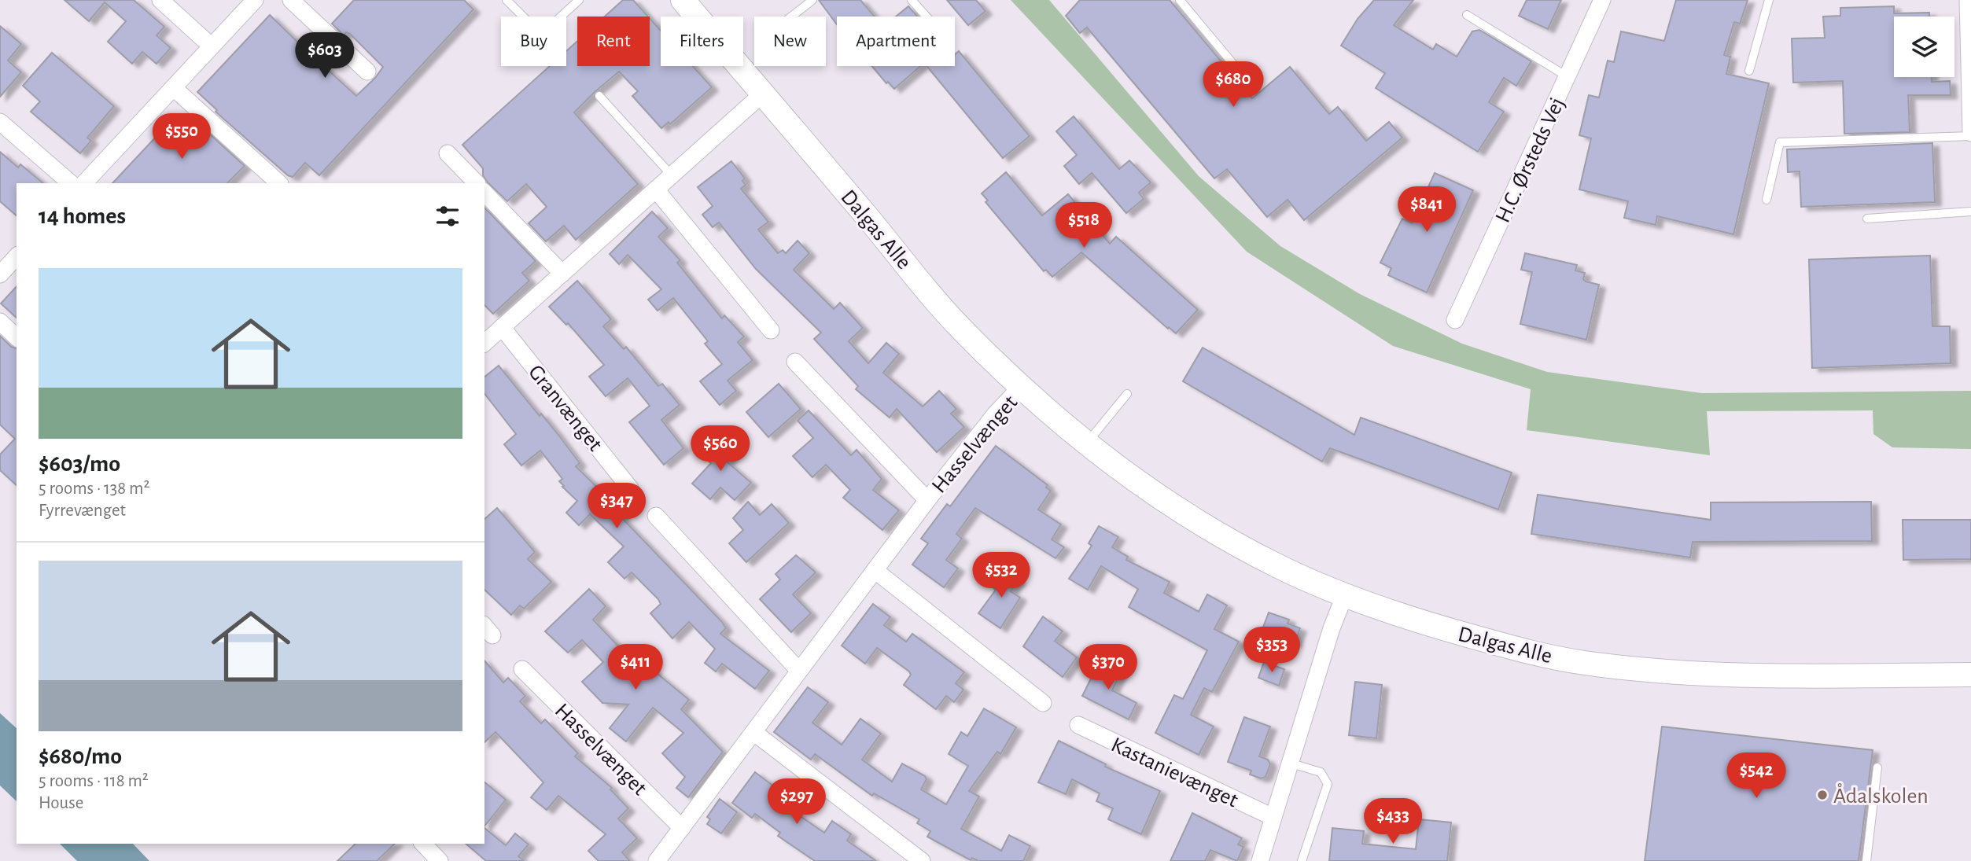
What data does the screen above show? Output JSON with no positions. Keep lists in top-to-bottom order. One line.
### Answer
{"streets":{"street":["H.C. Ørsteds Vej","Dalgas Alle","Granvænget","Hasselvænget","Kastanievænget"]},"crossings":[["Dalgas Alle","Hasselvænget"]],"places":["Ådalskolen"],"page":{"chip":["Buy","Rent","Filters","New","Apartment"],"price":["$603","$680","$550","$841","$518","$560","$347","$532","$353","$411","$370","$542","$297","$433"],"heading":"14 homes","list":[{"name":"$603/mo","note":"5 rooms · 138 m² · Fyrrevænget"},{"name":"$680/mo","note":"5 rooms · 118 m² · House"}]}}
